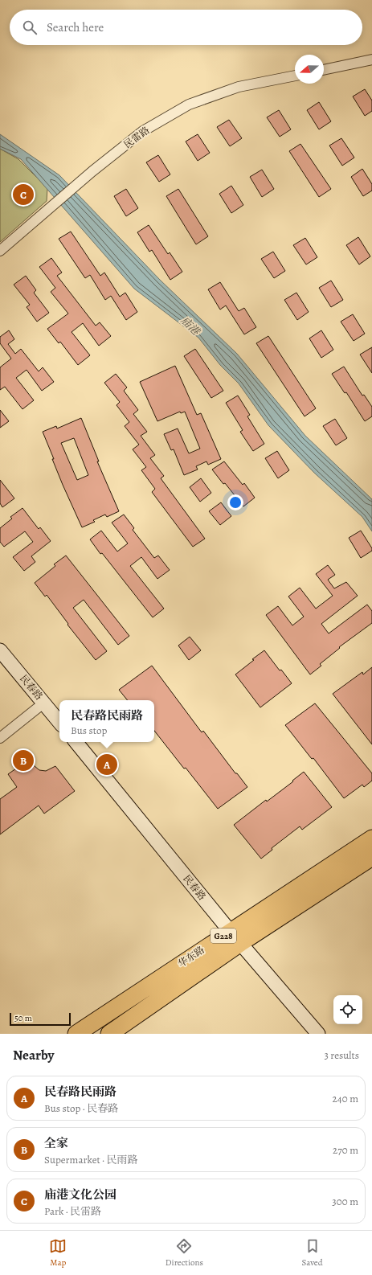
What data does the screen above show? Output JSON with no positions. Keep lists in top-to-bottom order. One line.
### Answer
{"streets":{"highway":["G228","华东路"],"street":["民雷路","民春路"]},"crossings":[["民春路","华东路"]],"water":["庙港"],"scale_bar":"50 m","north":"left","page":{"search":"Search here","pins":["C","B","A"],"popup":["民春路民雨路","Bus stop"],"scale":"50 m","heading":["Nearby","3 results"],"list":[{"mark":"A","name":"民春路民雨路","note":"Bus stop · 民春路","value":"240 m"},{"mark":"B","name":"全家","note":"Supermarket · 民雨路","value":"270 m"},{"mark":"C","name":"庙港文化公园","note":"Park · 民雷路","value":"300 m"}],"nav":["Map","Directions","Saved"]}}
